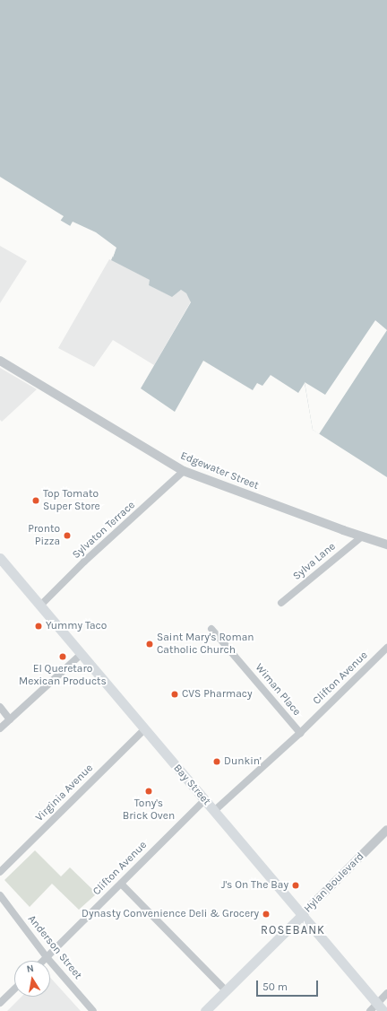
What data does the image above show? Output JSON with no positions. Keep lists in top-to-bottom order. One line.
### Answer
{"streets":{"main road":["Bay Street","Hylan Boulevard"],"street":["Edgewater Street","Sylvaton Terrace","Sylva Lane","Clifton Avenue","Wiman Place","Virginia Avenue","Anderson Street"]},"crossings":[["Edgewater Street","Sylvaton Terrace"],["Edgewater Street","Sylva Lane"],["Sylvaton Terrace","Bay Street"],["Clifton Avenue","Wiman Place"],["Clifton Avenue","Bay Street"],["Clifton Avenue","Anderson Street"],["Bay Street","Virginia Avenue"],["Bay Street","Hylan Boulevard"]],"districts":["ROSEBANK"],"places":["Top Tomato Super Store","Pronto Pizza","Yummy Taco","Saint Mary's Roman Catholic Church","El Queretaro Mexican Products","CVS Pharmacy","Dunkin'","Tony's Brick Oven","J's On The Bay","Dynasty Convenience Deli & Grocery"],"scale_bar":"50 m","north":"top"}
